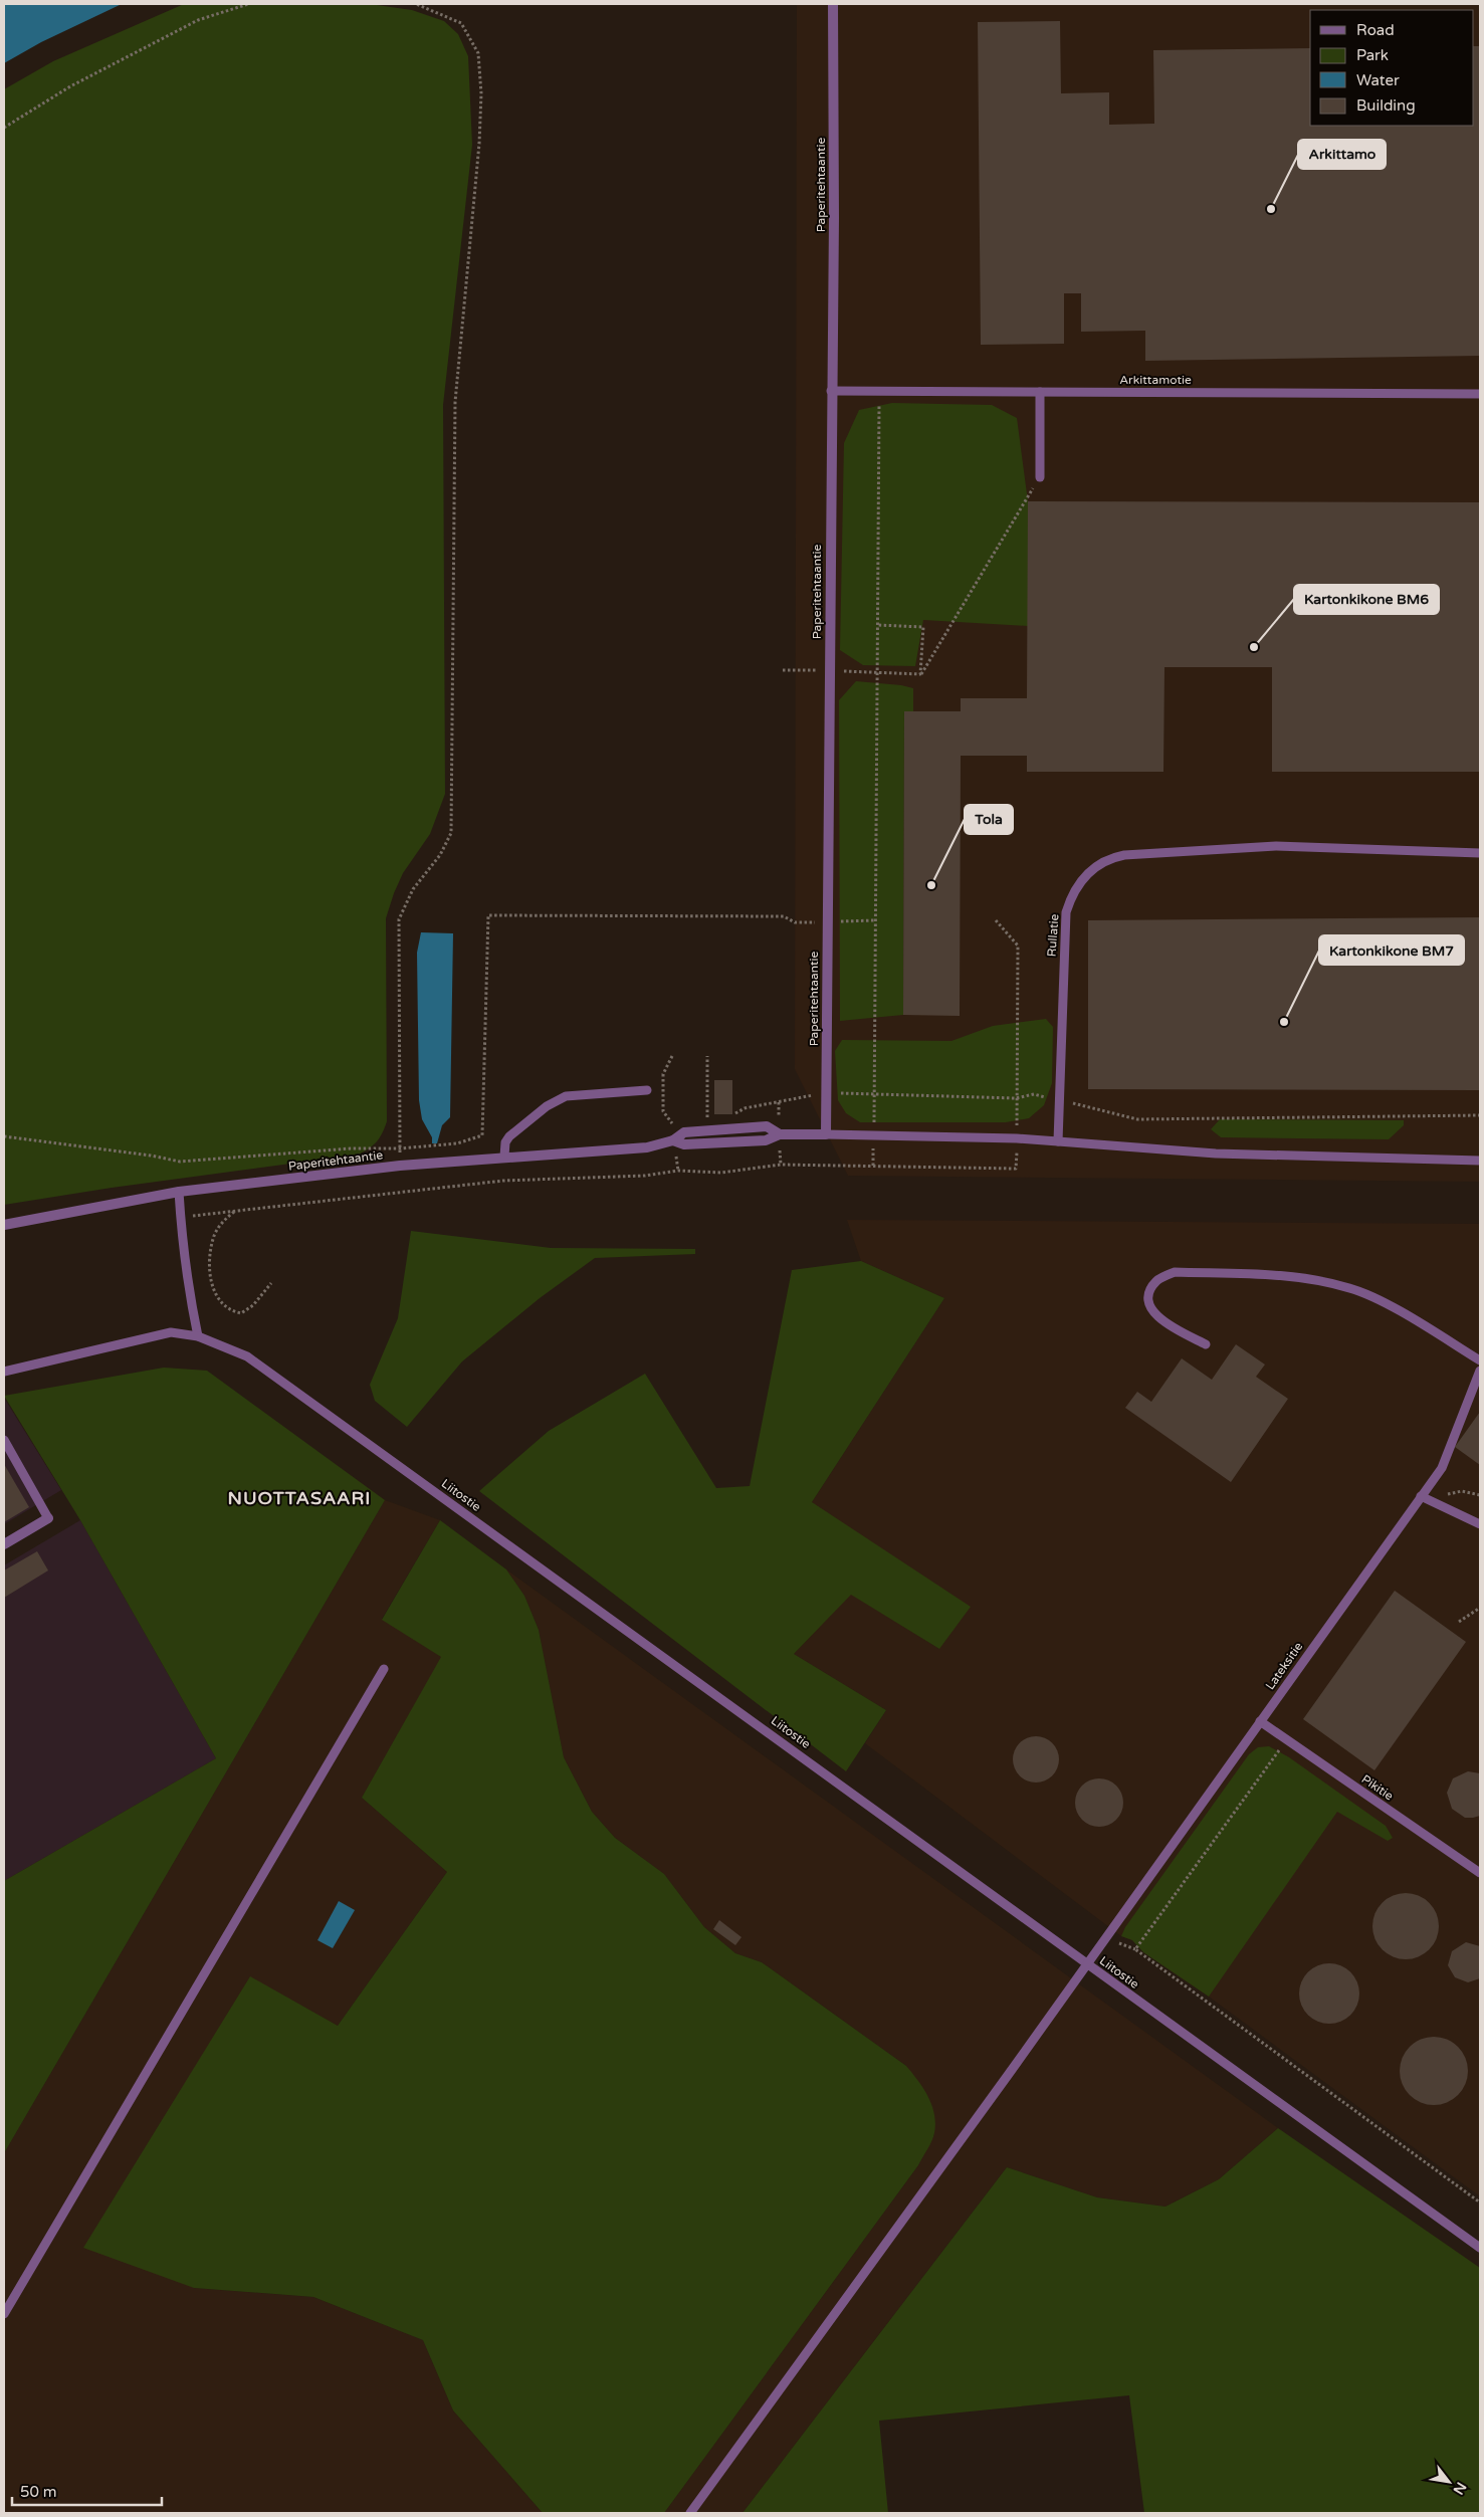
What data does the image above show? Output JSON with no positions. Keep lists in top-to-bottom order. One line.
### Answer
{"streets":{"street":["Paperitehtaantie"],"lane":["Arkittamotie","Rullatie","Liitostie","Lateksitie","Pikitie"]},"crossings":[["Paperitehtaantie","Arkittamotie"],["Liitostie","Lateksitie"],["Lateksitie","Pikitie"]],"districts":["NUOTTASAARI"],"places":["Arkittamo","Kartonkikone BM6","Tola","Kartonkikone BM7"],"legend":["Road","Park","Water","Building"],"scale_bar":"50 m","north":"bottom right"}
